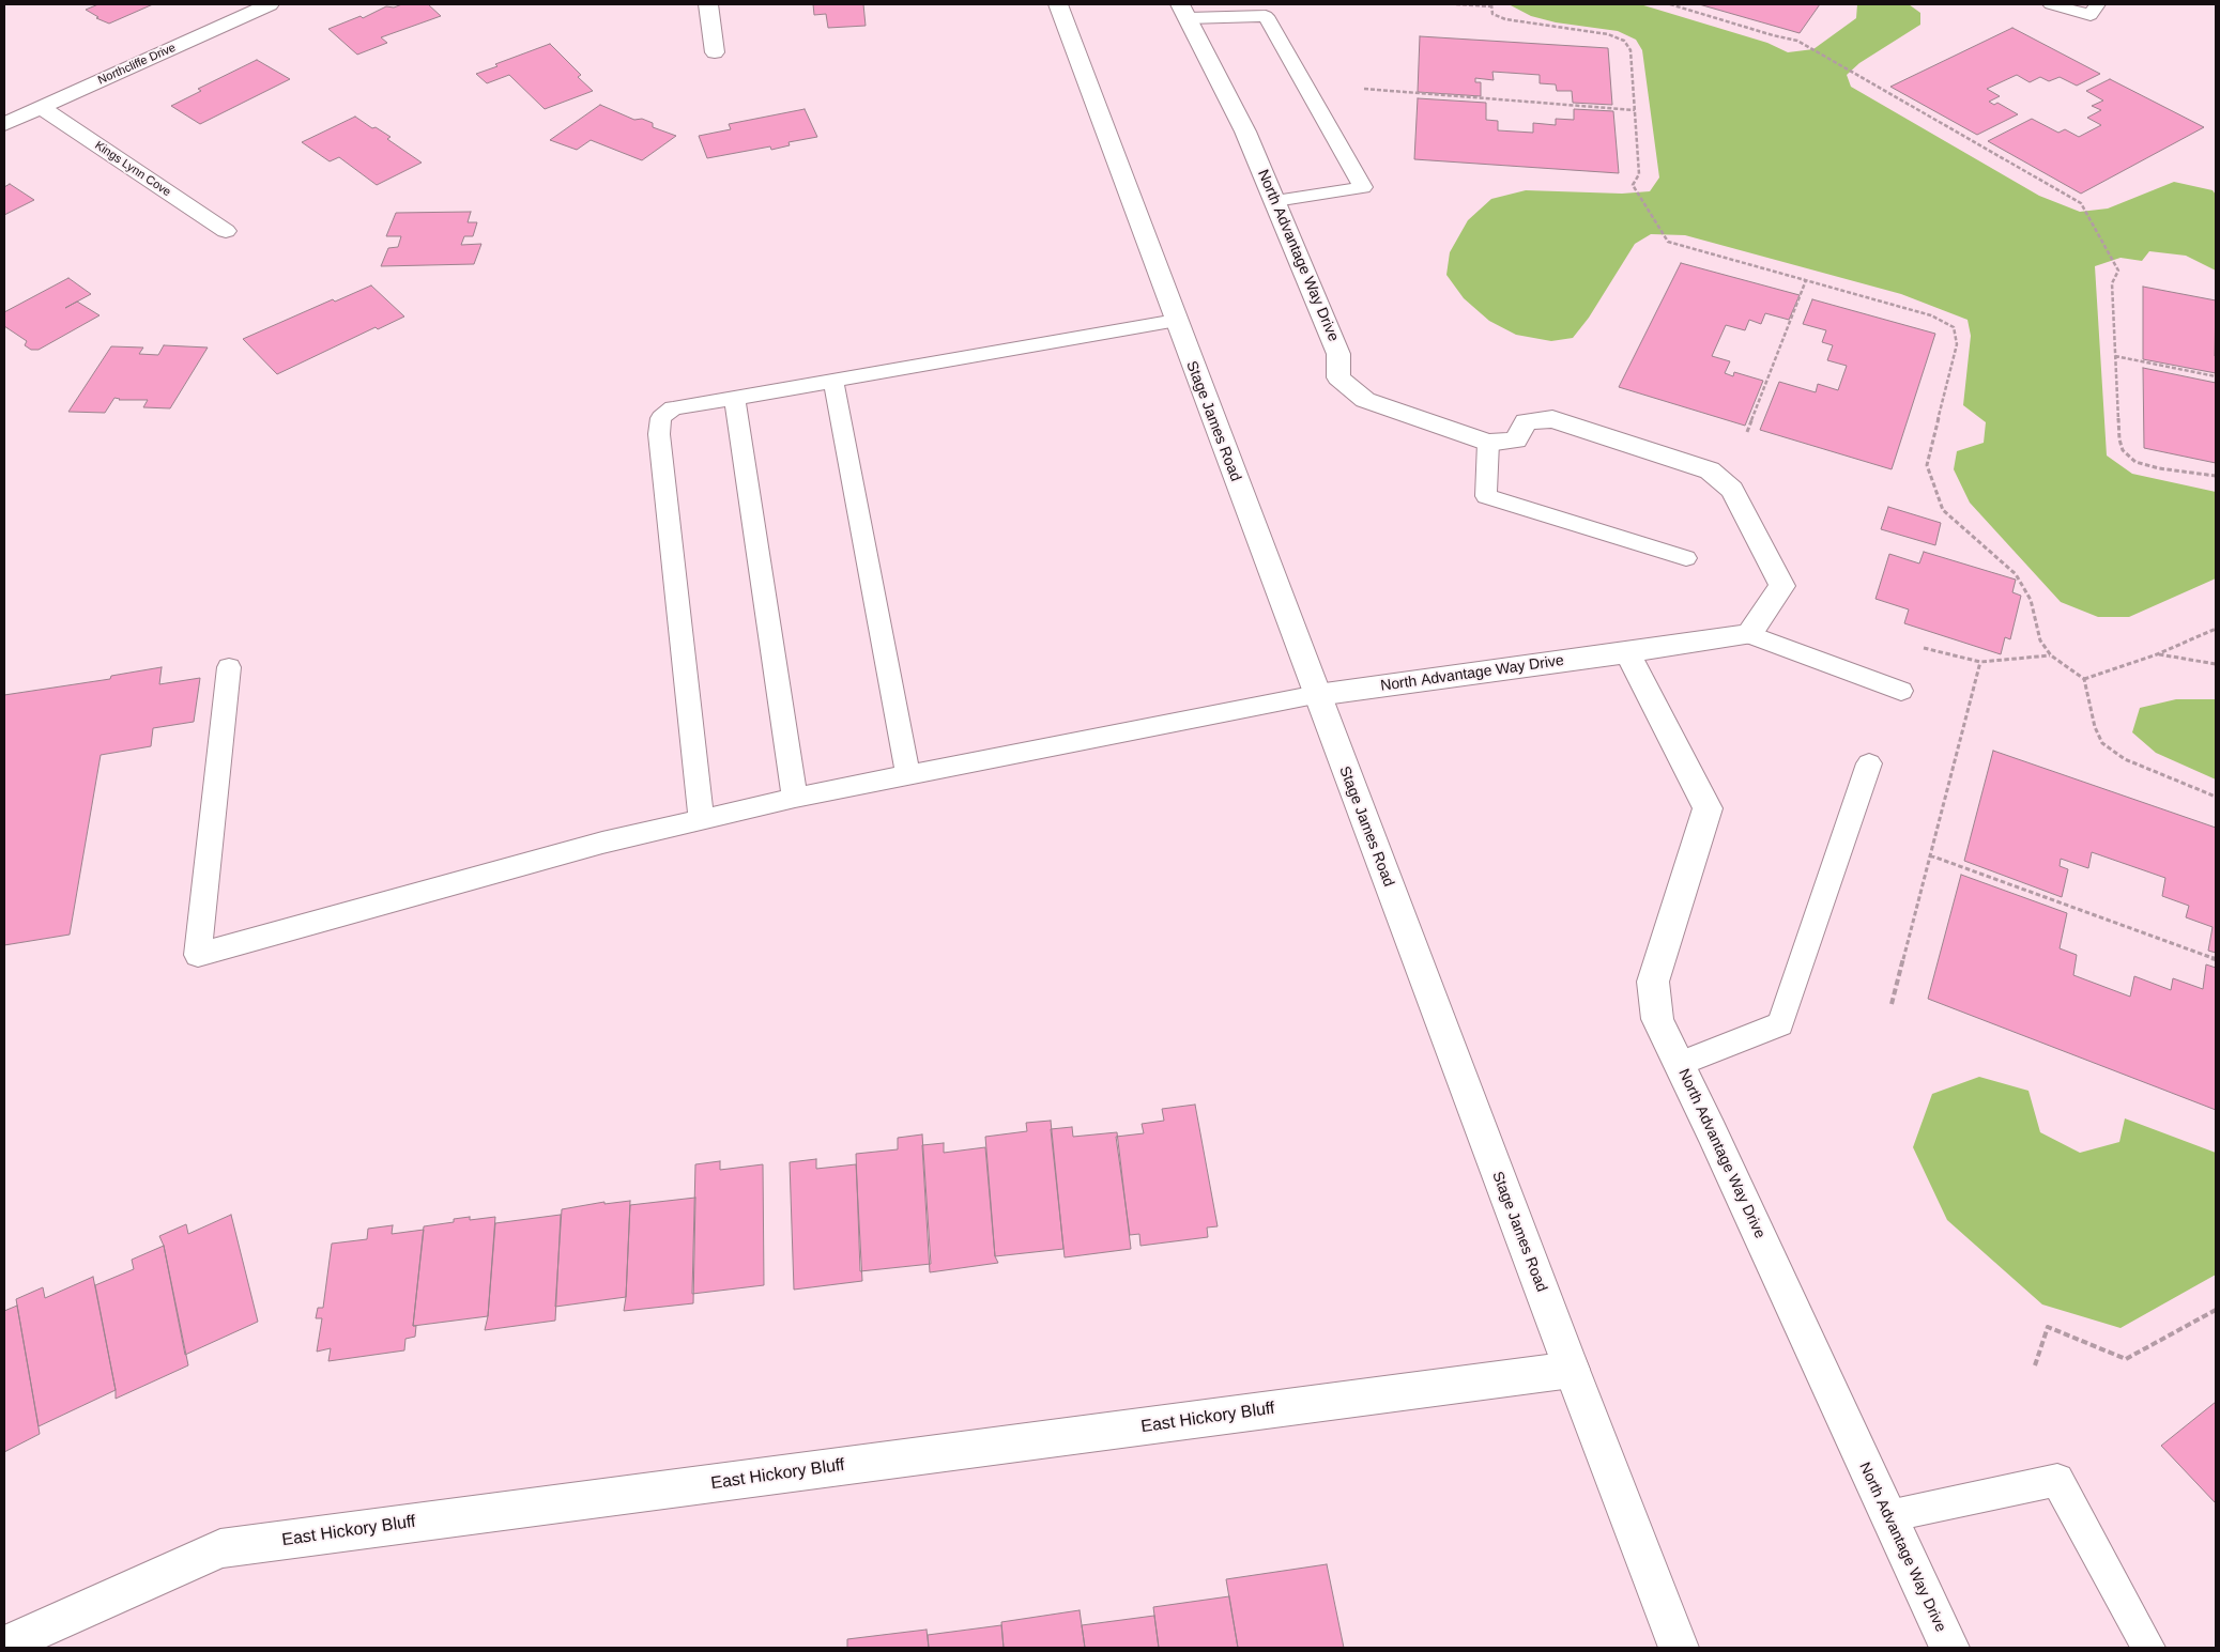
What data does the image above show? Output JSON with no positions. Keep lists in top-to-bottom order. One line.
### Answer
{"streets":{"street":["Northcliffe Drive","Kings Lynn Cove","North Advantage Way Drive","Stage James Road","East Hickory Bluff"]},"crossings":[["Northcliffe Drive","Kings Lynn Cove"],["North Advantage Way Drive","Stage James Road"],["Stage James Road","East Hickory Bluff"]]}
